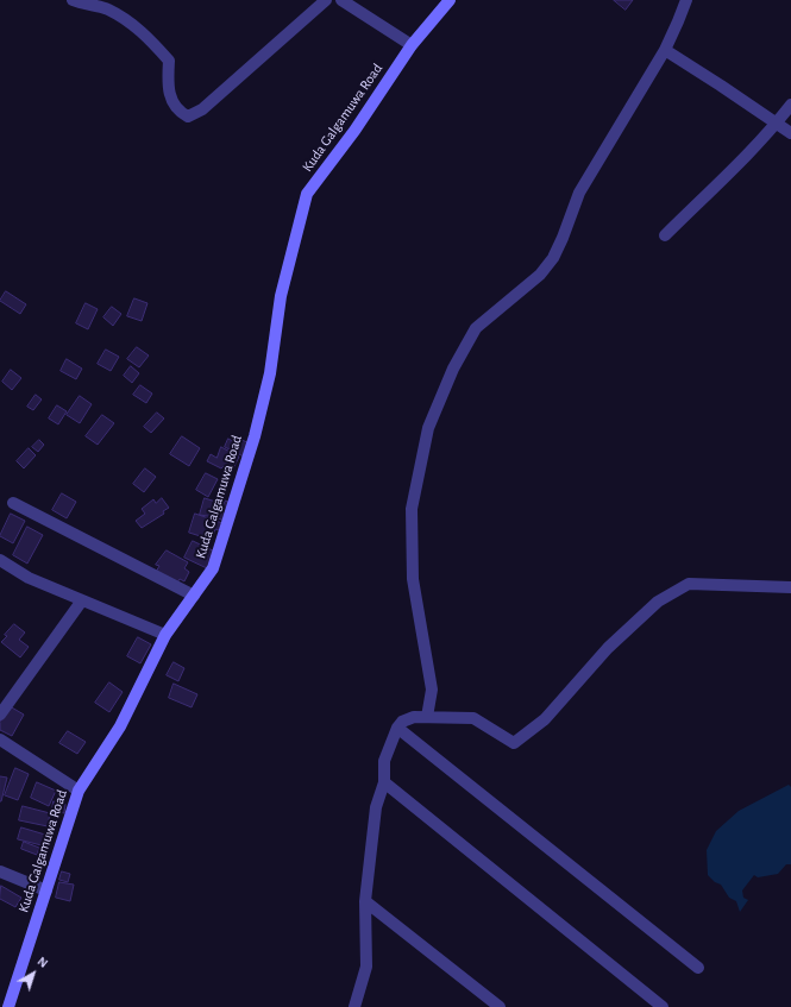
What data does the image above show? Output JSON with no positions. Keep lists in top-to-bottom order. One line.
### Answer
{"streets":{"street":["Kuda Galgamuwa Road"]},"north":"top right"}
